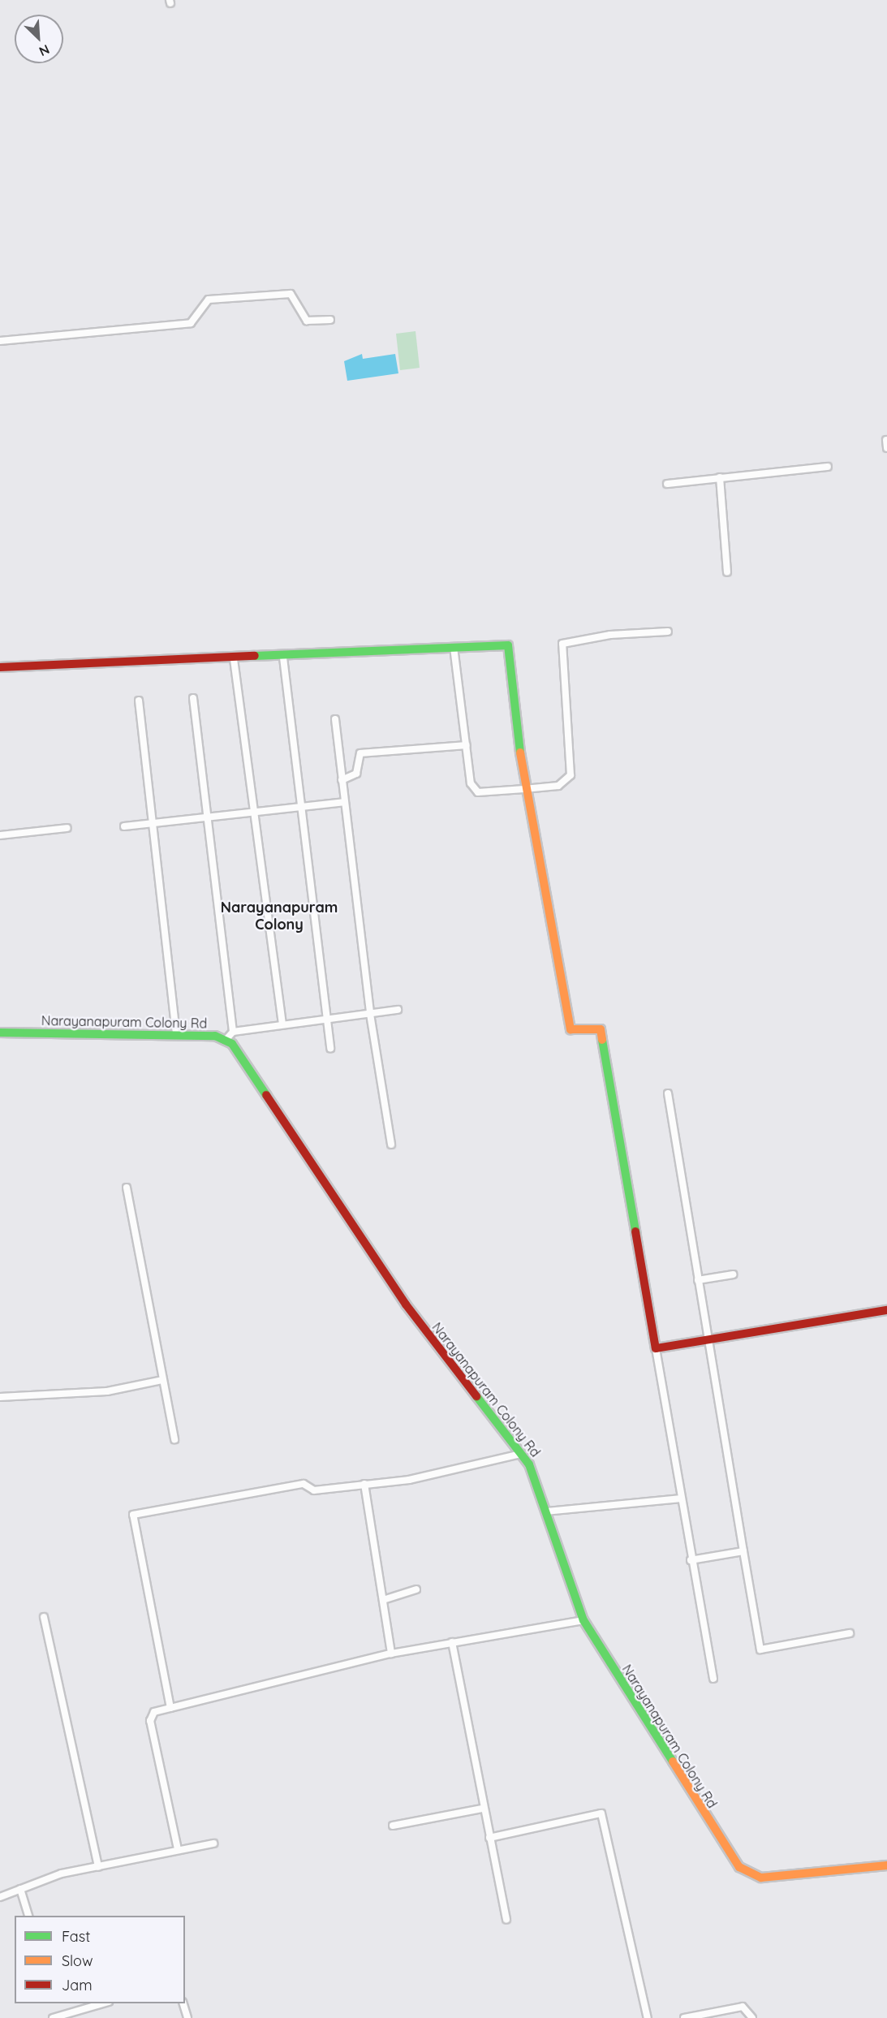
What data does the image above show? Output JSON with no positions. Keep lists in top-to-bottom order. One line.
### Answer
{"streets":{"street":["Narayanapuram Colony Rd"]},"districts":["Narayanapuram Colony"],"legend":["Fast","Slow","Jam"],"north":"bottom right"}
